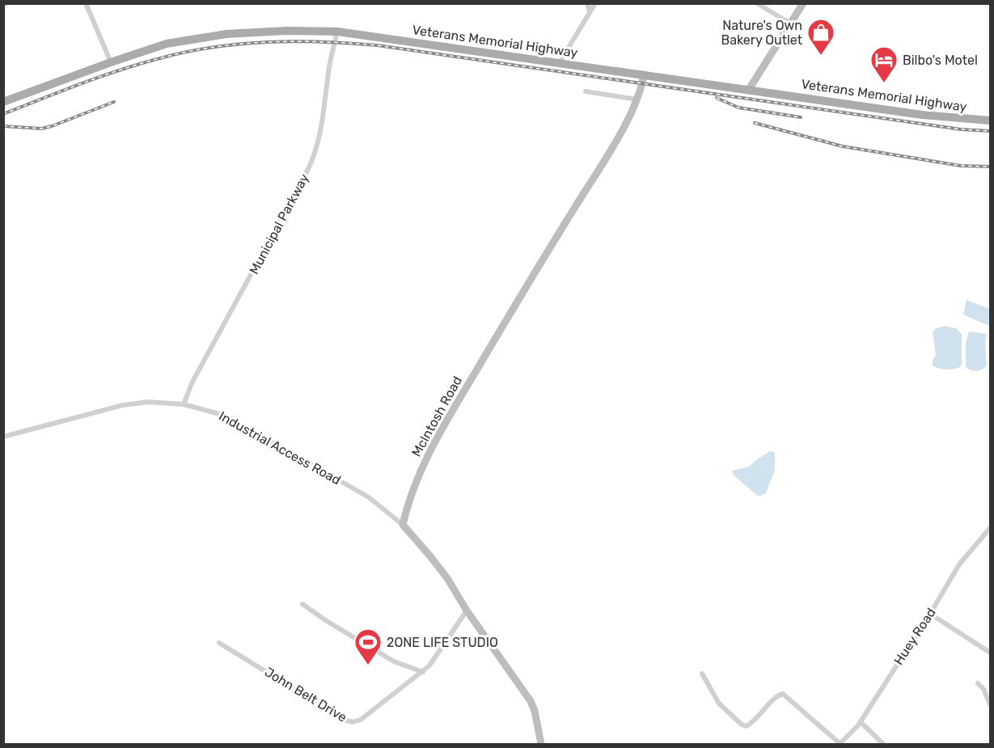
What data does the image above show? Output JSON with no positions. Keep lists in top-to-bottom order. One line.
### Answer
{"streets":{"main road":["Veterans Memorial Highway"],"street":["Municipal Parkway","McIntosh Road","Industrial Access Road","Huey Road","John Belt Drive"]},"crossings":[["Veterans Memorial Highway","Municipal Parkway"],["Veterans Memorial Highway","McIntosh Road"],["Municipal Parkway","Industrial Access Road"],["McIntosh Road","Industrial Access Road"]],"places":{"shop":["Nature's Own Bakery Outlet"],"hotel":["Bilbo's Motel"],"sports":["2ONE LIFE STUDIO"]}}
